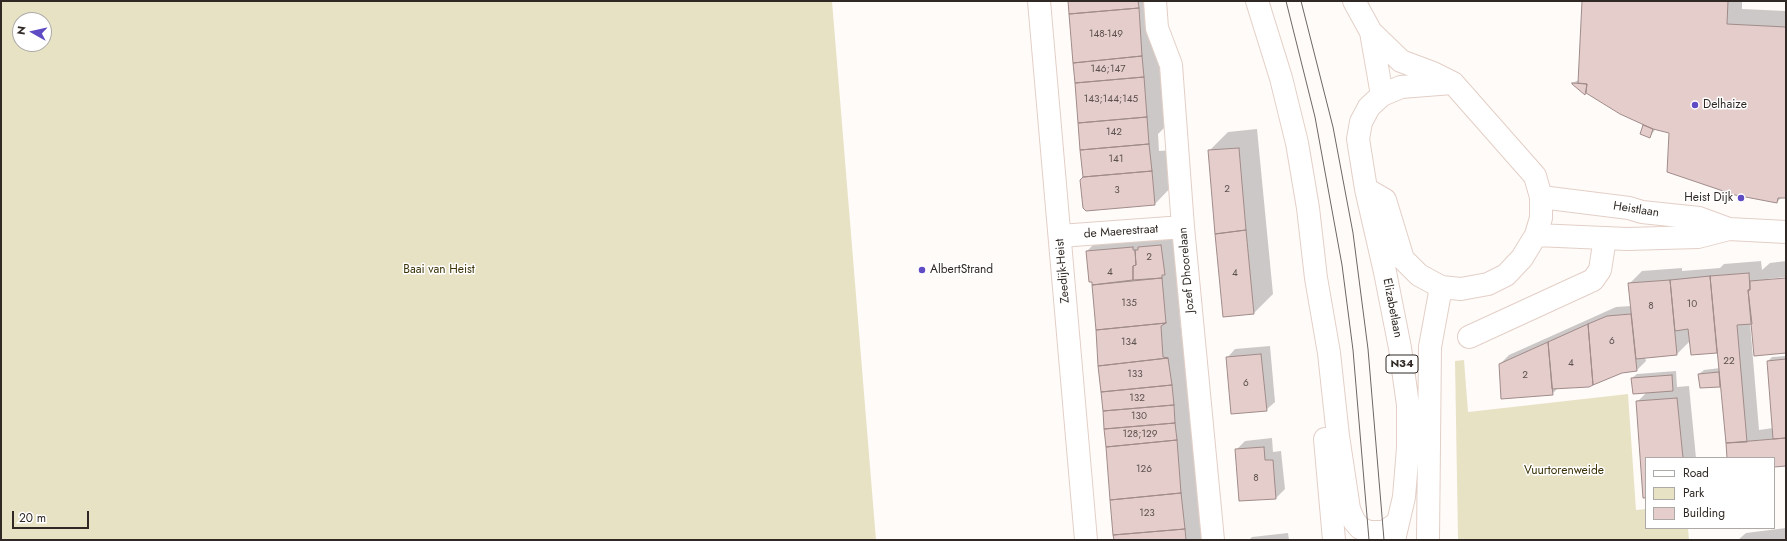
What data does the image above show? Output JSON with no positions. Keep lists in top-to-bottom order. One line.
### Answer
{"streets":{"street":["Heistlaan","de Maerestraat","Jozef Dhoorelaan","Zeedijk-Heist","Elizabetlaan","N34"]},"crossings":[["de Maerestraat","Jozef Dhoorelaan"],["de Maerestraat","Zeedijk-Heist"],["Elizabetlaan","N34"]],"parks":["Baai van Heist","Vuurtorenweide"],"places":["Delhaize","Heist Dijk","AlbertStrand"],"house_numbers":["148-149","146;147","143;144;145","142","141","2","3","2","4","4","135","10","8","6","134","22","4","133","2","6","132","130","128;129","126","8","123"],"legend":["Road","Park","Building"],"scale_bar":"20 m","north":"left"}
